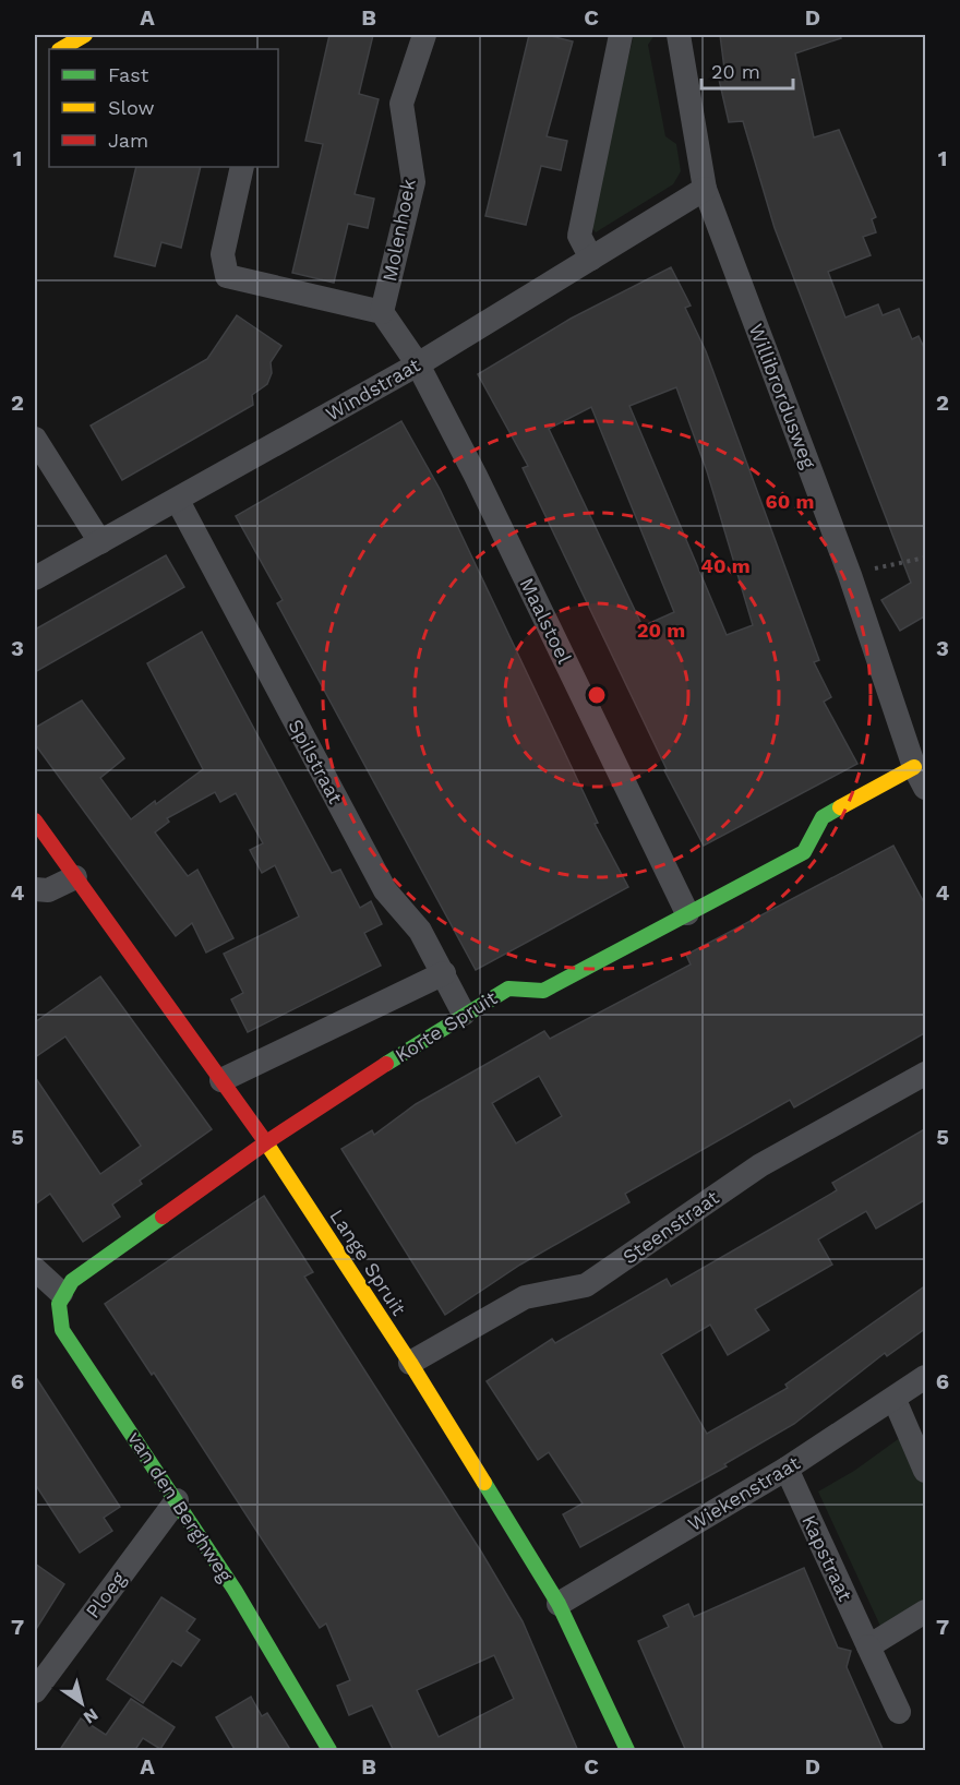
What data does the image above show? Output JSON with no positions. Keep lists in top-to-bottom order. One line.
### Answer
{"streets":{"street":["Molenhoek","Windstraat","Willibrordusweg","Maalstoel","Spilstraat","Korte Spruit","Steenstraat","Lange Spruit","Wiekenstraat","van den Berghweg","Kapstraat","Ploeg"]},"crossings":[["Windstraat","Willibrordusweg"],["Windstraat","Maalstoel"],["Windstraat","Spilstraat"],["Willibrordusweg","Korte Spruit"],["Maalstoel","Korte Spruit"],["Spilstraat","Korte Spruit"],["Korte Spruit","Lange Spruit"],["Korte Spruit","van den Berghweg"],["Steenstraat","Lange Spruit"],["Lange Spruit","Wiekenstraat"],["Wiekenstraat","Kapstraat"],["van den Berghweg","Ploeg"]],"legend":["Fast","Slow","Jam"],"scale_bar":"20 m","north":"bottom right","grid":{"columns":["A","B","C","D"],"rows":["1","2","3","4","5","6","7"]},"rings":["60 m","40 m","20 m"]}
